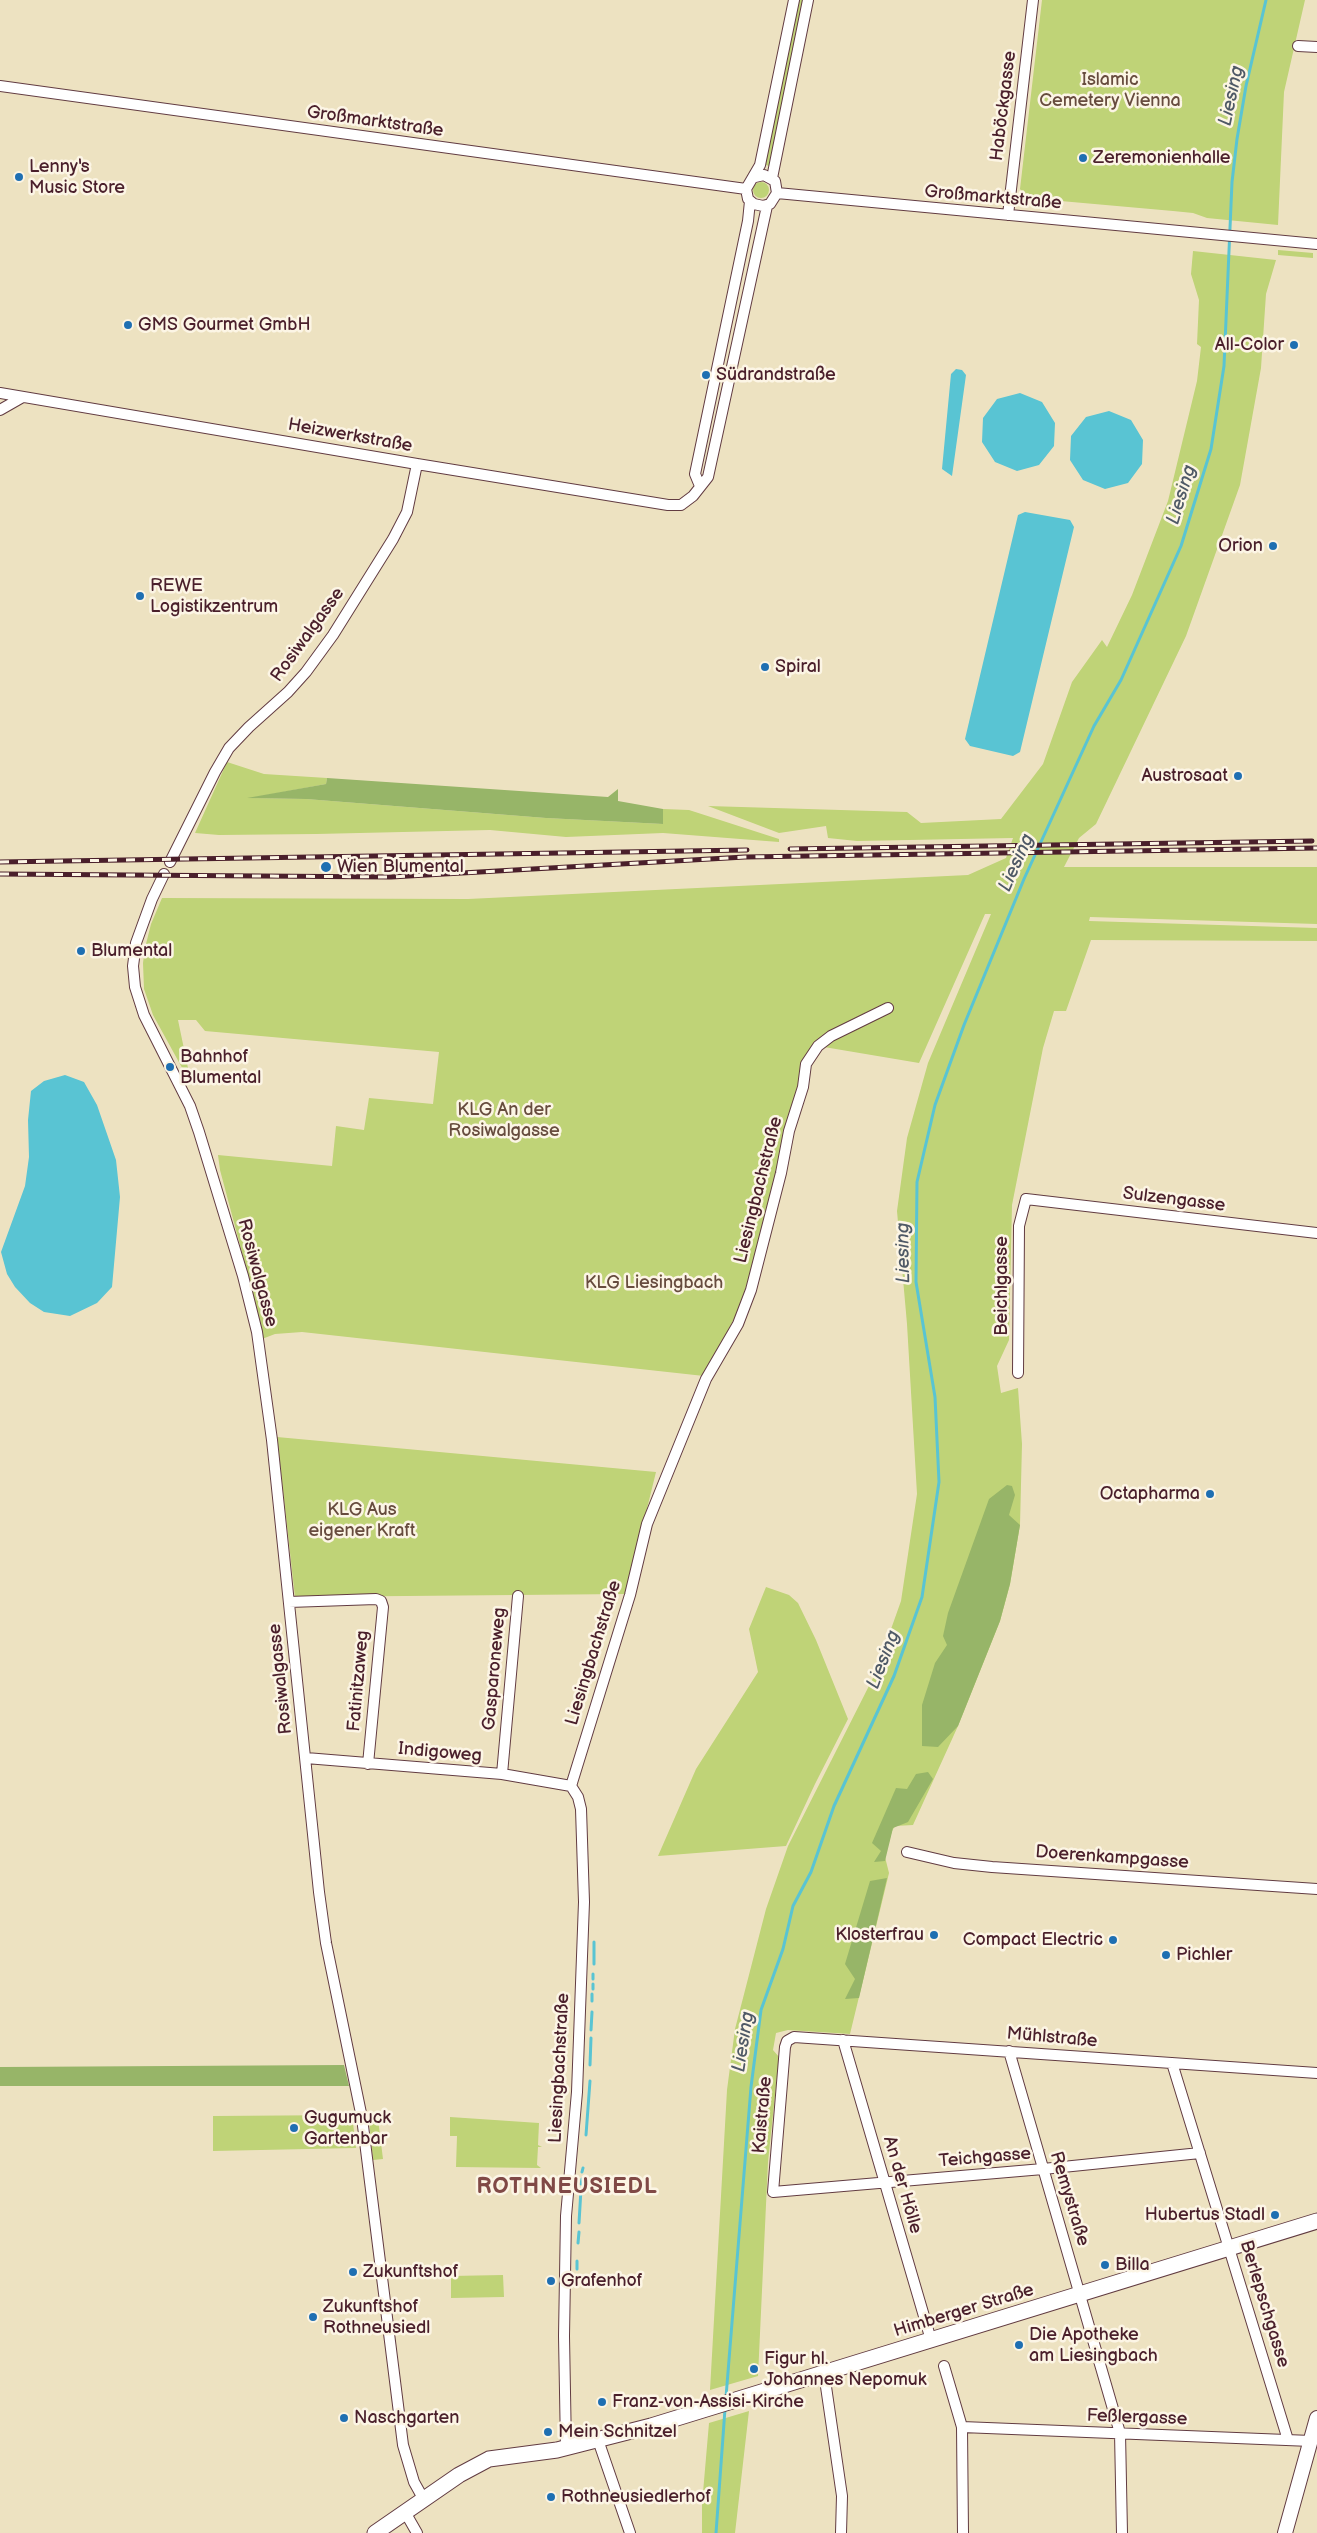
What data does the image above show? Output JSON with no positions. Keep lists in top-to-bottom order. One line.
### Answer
{"streets":{"main road":["Himberger Straße"],"street":["Haböckgasse","Großmarktstraße","Heizwerkstraße","Rosiwalgasse","Liesingbachstraße","Sulzengasse","Beichlgasse","Gasparoneweg","Fatinitzaweg","Indigoweg","Doerenkampgasse","Mühlstraße","Kaistraße","Teichgasse","An der Hölle","Remystraße","Berlepschgasse","Feßlergasse"]},"crossings":[["Haböckgasse","Großmarktstraße"],["Heizwerkstraße","Rosiwalgasse"],["Rosiwalgasse","Fatinitzaweg"],["Rosiwalgasse","Indigoweg"],["Rosiwalgasse","Himberger Straße"],["Liesingbachstraße","Indigoweg"],["Liesingbachstraße","Himberger Straße"],["Sulzengasse","Beichlgasse"],["Gasparoneweg","Indigoweg"],["Fatinitzaweg","Indigoweg"],["Mühlstraße","Kaistraße"],["Mühlstraße","An der Hölle"],["Mühlstraße","Remystraße"],["Mühlstraße","Berlepschgasse"],["Kaistraße","Teichgasse"],["Teichgasse","An der Hölle"],["Teichgasse","Remystraße"],["Teichgasse","Berlepschgasse"],["An der Hölle","Himberger Straße"],["Remystraße","Himberger Straße"],["Remystraße","Feßlergasse"],["Berlepschgasse","Himberger Straße"],["Berlepschgasse","Feßlergasse"]],"districts":["ROTHNEUSIEDL"],"water":["Liesing"],"parks":["Islamic Cemetery Vienna","KLG An der Rosiwalgasse","KLG Liesingbach","KLG Aus eigener Kraft"],"places":["Zeremonienhalle","Lenny's Music Store","GMS Gourmet GmbH","All-Color","Südrandstraße","Orion","REWE Logistikzentrum","Spiral","Austrosaat","Wien Blumental","Blumental","Bahnhof Blumental","Octapharma","Klosterfrau","Compact Electric","Pichler","Gugumuck Gartenbar","Hubertus Stadl","Billa","Zukunftshof","Grafenhof","Zukunftshof Rothneusiedl","Die Apotheke am Liesingbach","Figur hl. Johannes Nepomuk","Franz-von-Assisi-Kirche","Naschgarten","Mein Schnitzel","Rothneusiedlerhof"]}
